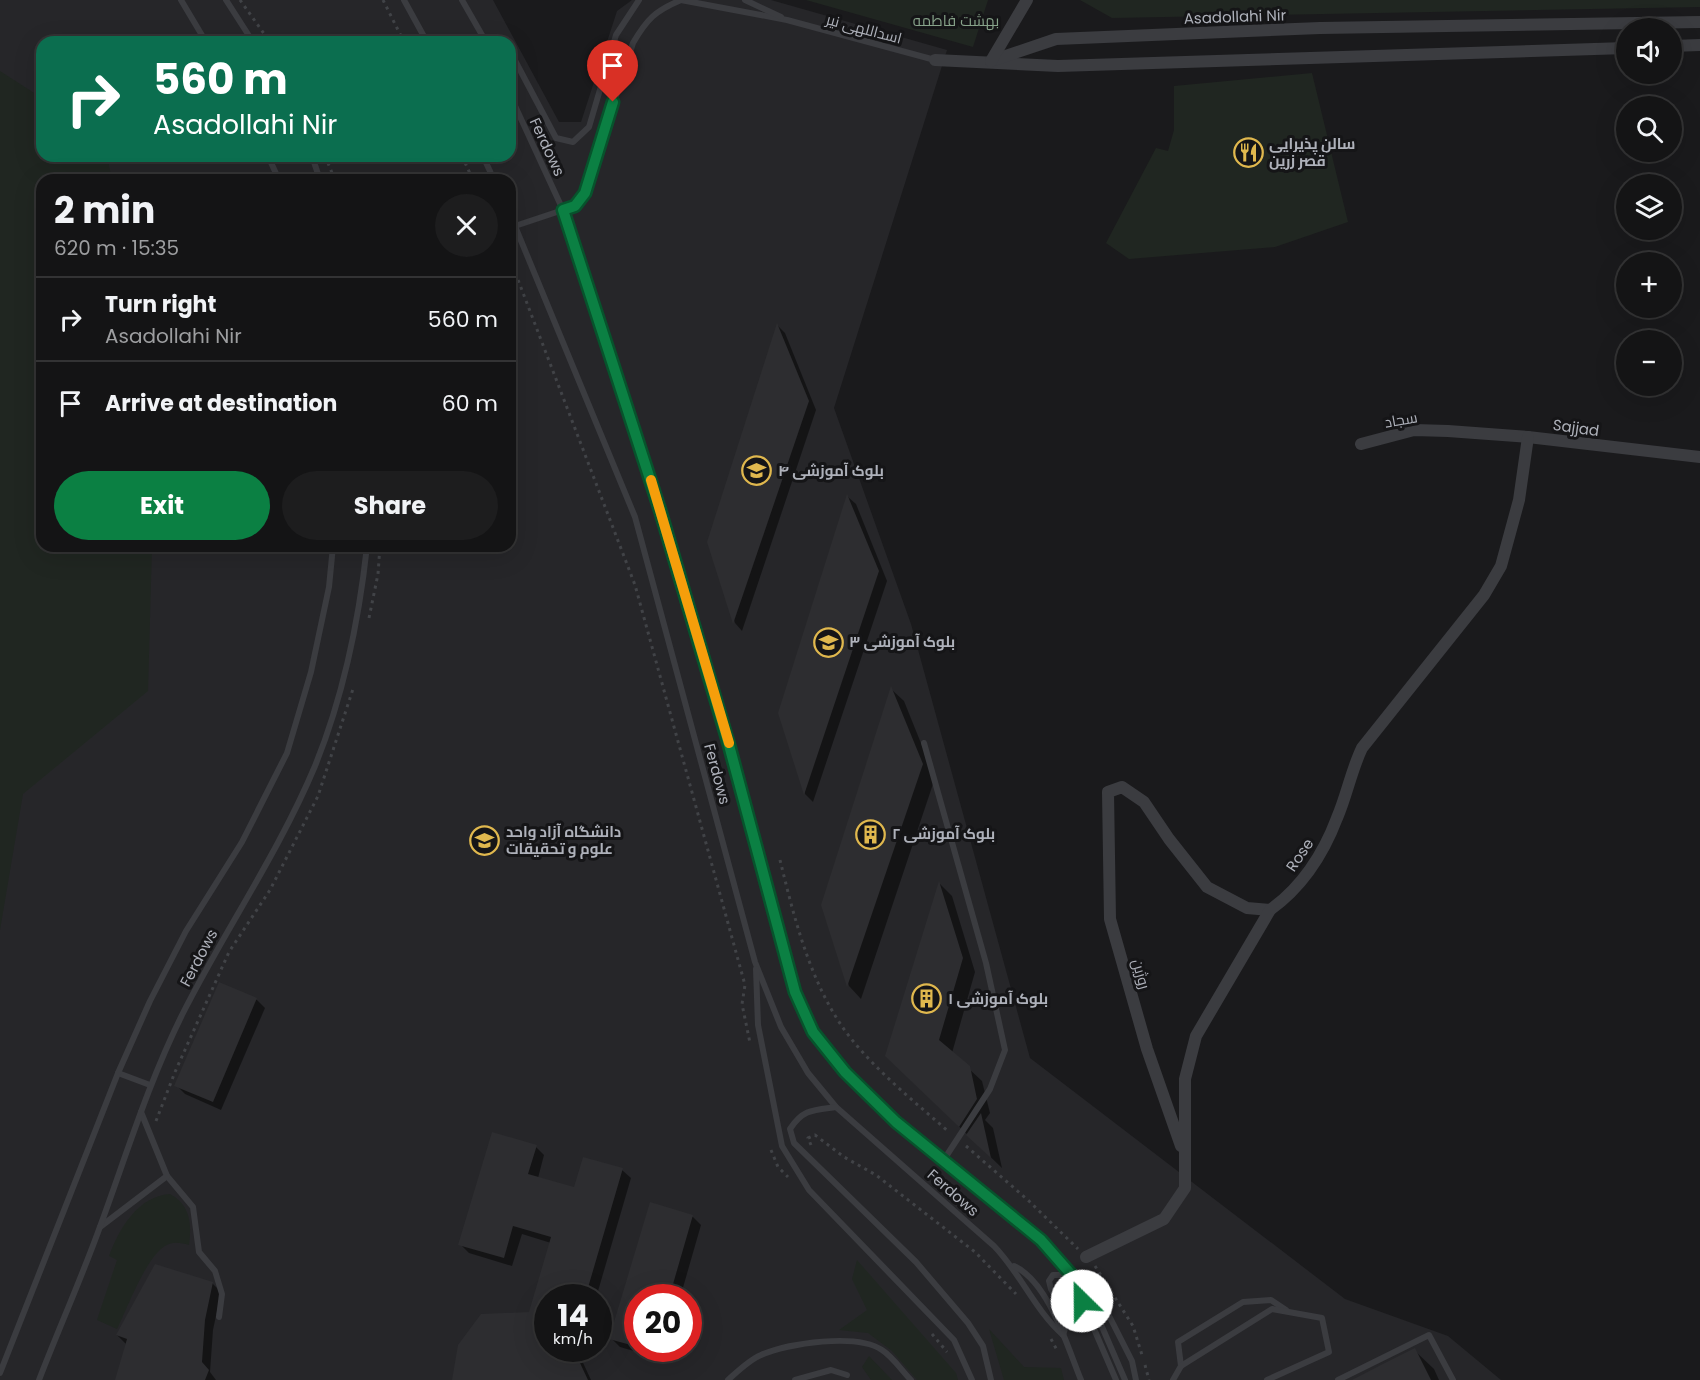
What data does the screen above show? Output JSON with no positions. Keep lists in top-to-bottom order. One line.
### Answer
{"streets":{"street":["Asadollahi Nir","Sajjad","Rose","روژین"],"lane":["اسداللهی نیر","Ferdows"]},"crossings":[["Asadollahi Nir","اسداللهی نیر"],["Sajjad","Rose"],["Rose","روژین"]],"parks":["بهشت فاطمه"],"places":{"restaurant":["سالن پذیرایی قصر زرین"],"school or university":["بلوک آموزشی ۴","بلوک آموزشی ۳","دانشگاه آزاد واحد علوم و تحقیقات"],"building":["بلوک آموزشی ۲","بلوک آموزشی ۱"]},"page":{"map_buttons":["+","−"],"turn":["560 m","Asadollahi Nir"],"heading":["2 min","620 m · 15:35"],"list":[{"name":"Turn right","note":"Asadollahi Nir","value":"560 m"},{"name":"Arrive at destination","value":"60 m"}],"buttons":["Exit","Share"],"speed":"14 km/h","limit":"20"}}
